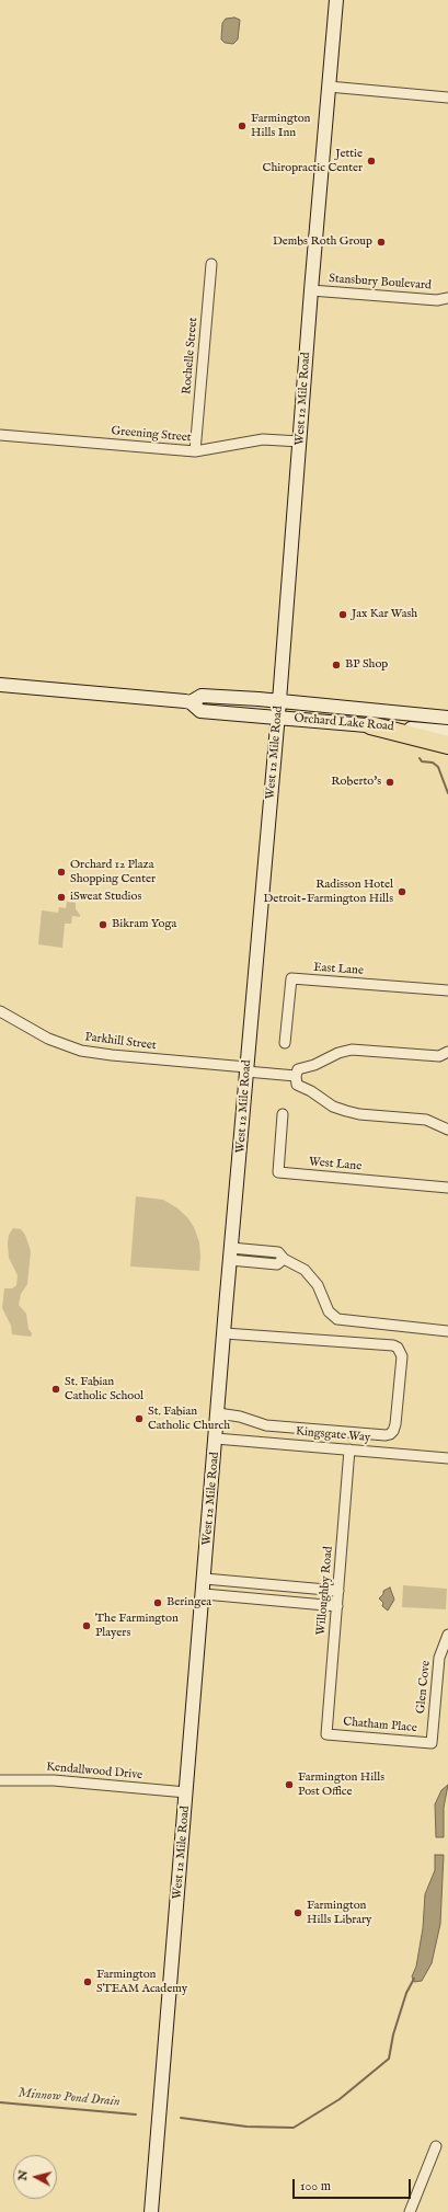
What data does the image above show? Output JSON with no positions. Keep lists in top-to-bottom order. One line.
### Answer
{"streets":{"main road":["West 12 Mile Road","Orchard Lake Road"],"street":["Stansbury Boulevard","Rochelle Street","Greening Street","East Lane","Parkhill Street","West Lane","Kingsgate Way","Willoughby Road","Glen Cove","Chatham Place","Kendallwood Drive"]},"crossings":[["Stansbury Boulevard","West 12 Mile Road"],["Rochelle Street","Greening Street"],["West 12 Mile Road","Greening Street"],["West 12 Mile Road","Orchard Lake Road"],["West 12 Mile Road","Parkhill Street"],["West 12 Mile Road","Kingsgate Way"],["West 12 Mile Road","Kendallwood Drive"],["Kingsgate Way","Willoughby Road"],["Willoughby Road","Chatham Place"],["Glen Cove","Chatham Place"]],"water":["Minnow Pond Drain"],"places":["Farmington Hills Inn","Jettie Chiropractic Center","Dembs Roth Group","Jax Kar Wash","BP Shop","Roberto's","Orchard 12 Plaza Shopping Center","Radisson Hotel Detroit-Farmington Hills","iSweat Studios","Bikram Yoga","St. Fabian Catholic School","St. Fabian Catholic Church","Beringea","The Farmington Players","Farmington Hills Post Office","Farmington Hills Library","Farmington STEAM Academy"],"scale_bar":"100 m","north":"left"}
